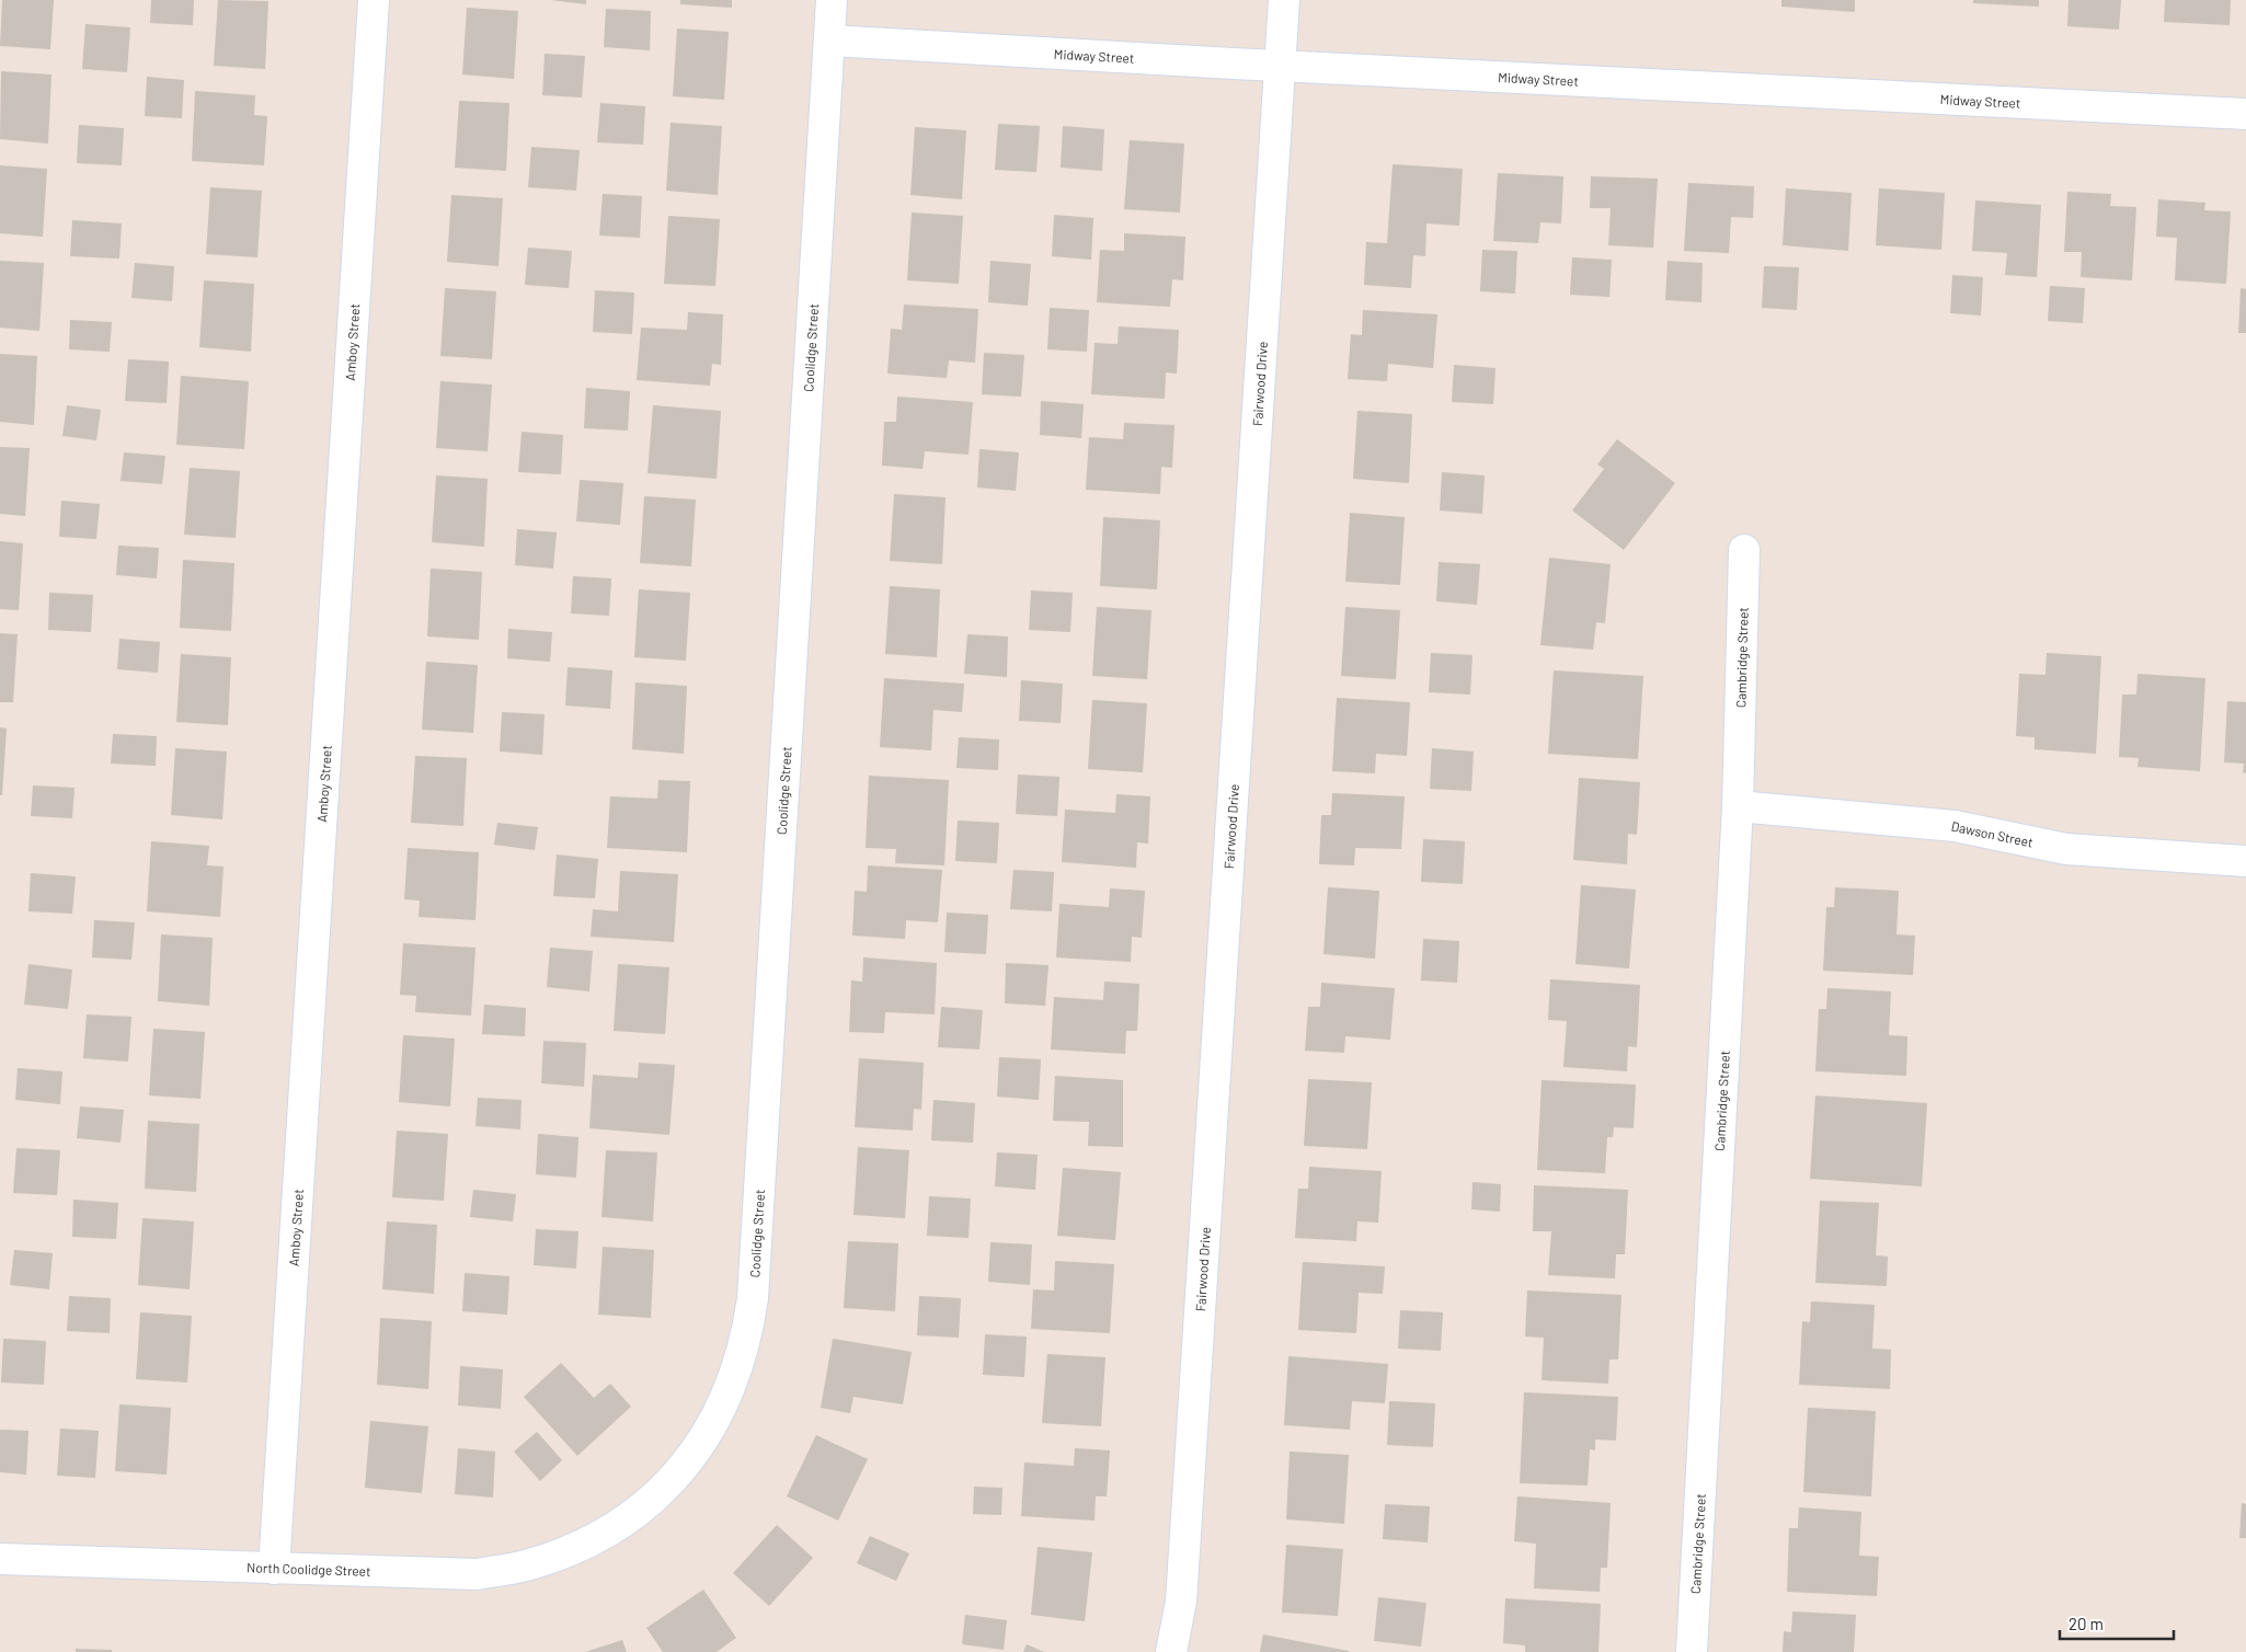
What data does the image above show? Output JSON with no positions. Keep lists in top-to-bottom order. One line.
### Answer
{"streets":{"street":["Midway Street","Amboy Street","Coolidge Street","Fairwood Drive","Cambridge Street","Dawson Street","North Coolidge Street"]},"crossings":[["Midway Street","Coolidge Street"],["Midway Street","Fairwood Drive"],["Amboy Street","North Coolidge Street"],["Coolidge Street","North Coolidge Street"],["Cambridge Street","Dawson Street"]],"scale_bar":"20 m"}
